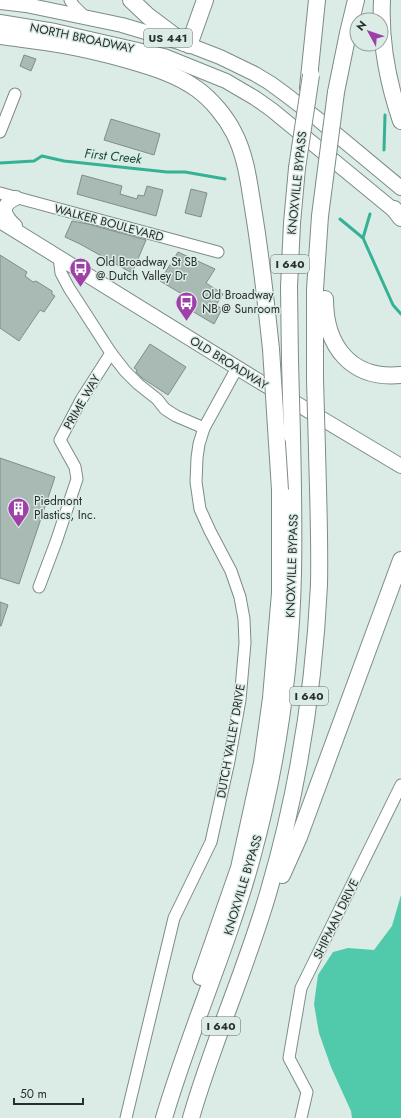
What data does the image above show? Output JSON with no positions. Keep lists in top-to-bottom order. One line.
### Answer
{"streets":{"highway":["KNOXVILLE BYPASS","I 640"],"main road":["NORTH BROADWAY","US 441","OLD BROADWAY"],"street":["WALKER BOULEVARD","PRIME WAY","DUTCH VALLEY DRIVE","SHIPMAN DRIVE"]},"crossings":[["OLD BROADWAY","DUTCH VALLEY DRIVE"]],"water":["First Creek"],"places":{"bus stop":["Old Broadway St SB @ Dutch Valley Dr","Old Broadway NB @ Sunroom"],"building":["Piedmont Plastics, Inc."]},"scale_bar":"50 m","north":"top left"}
